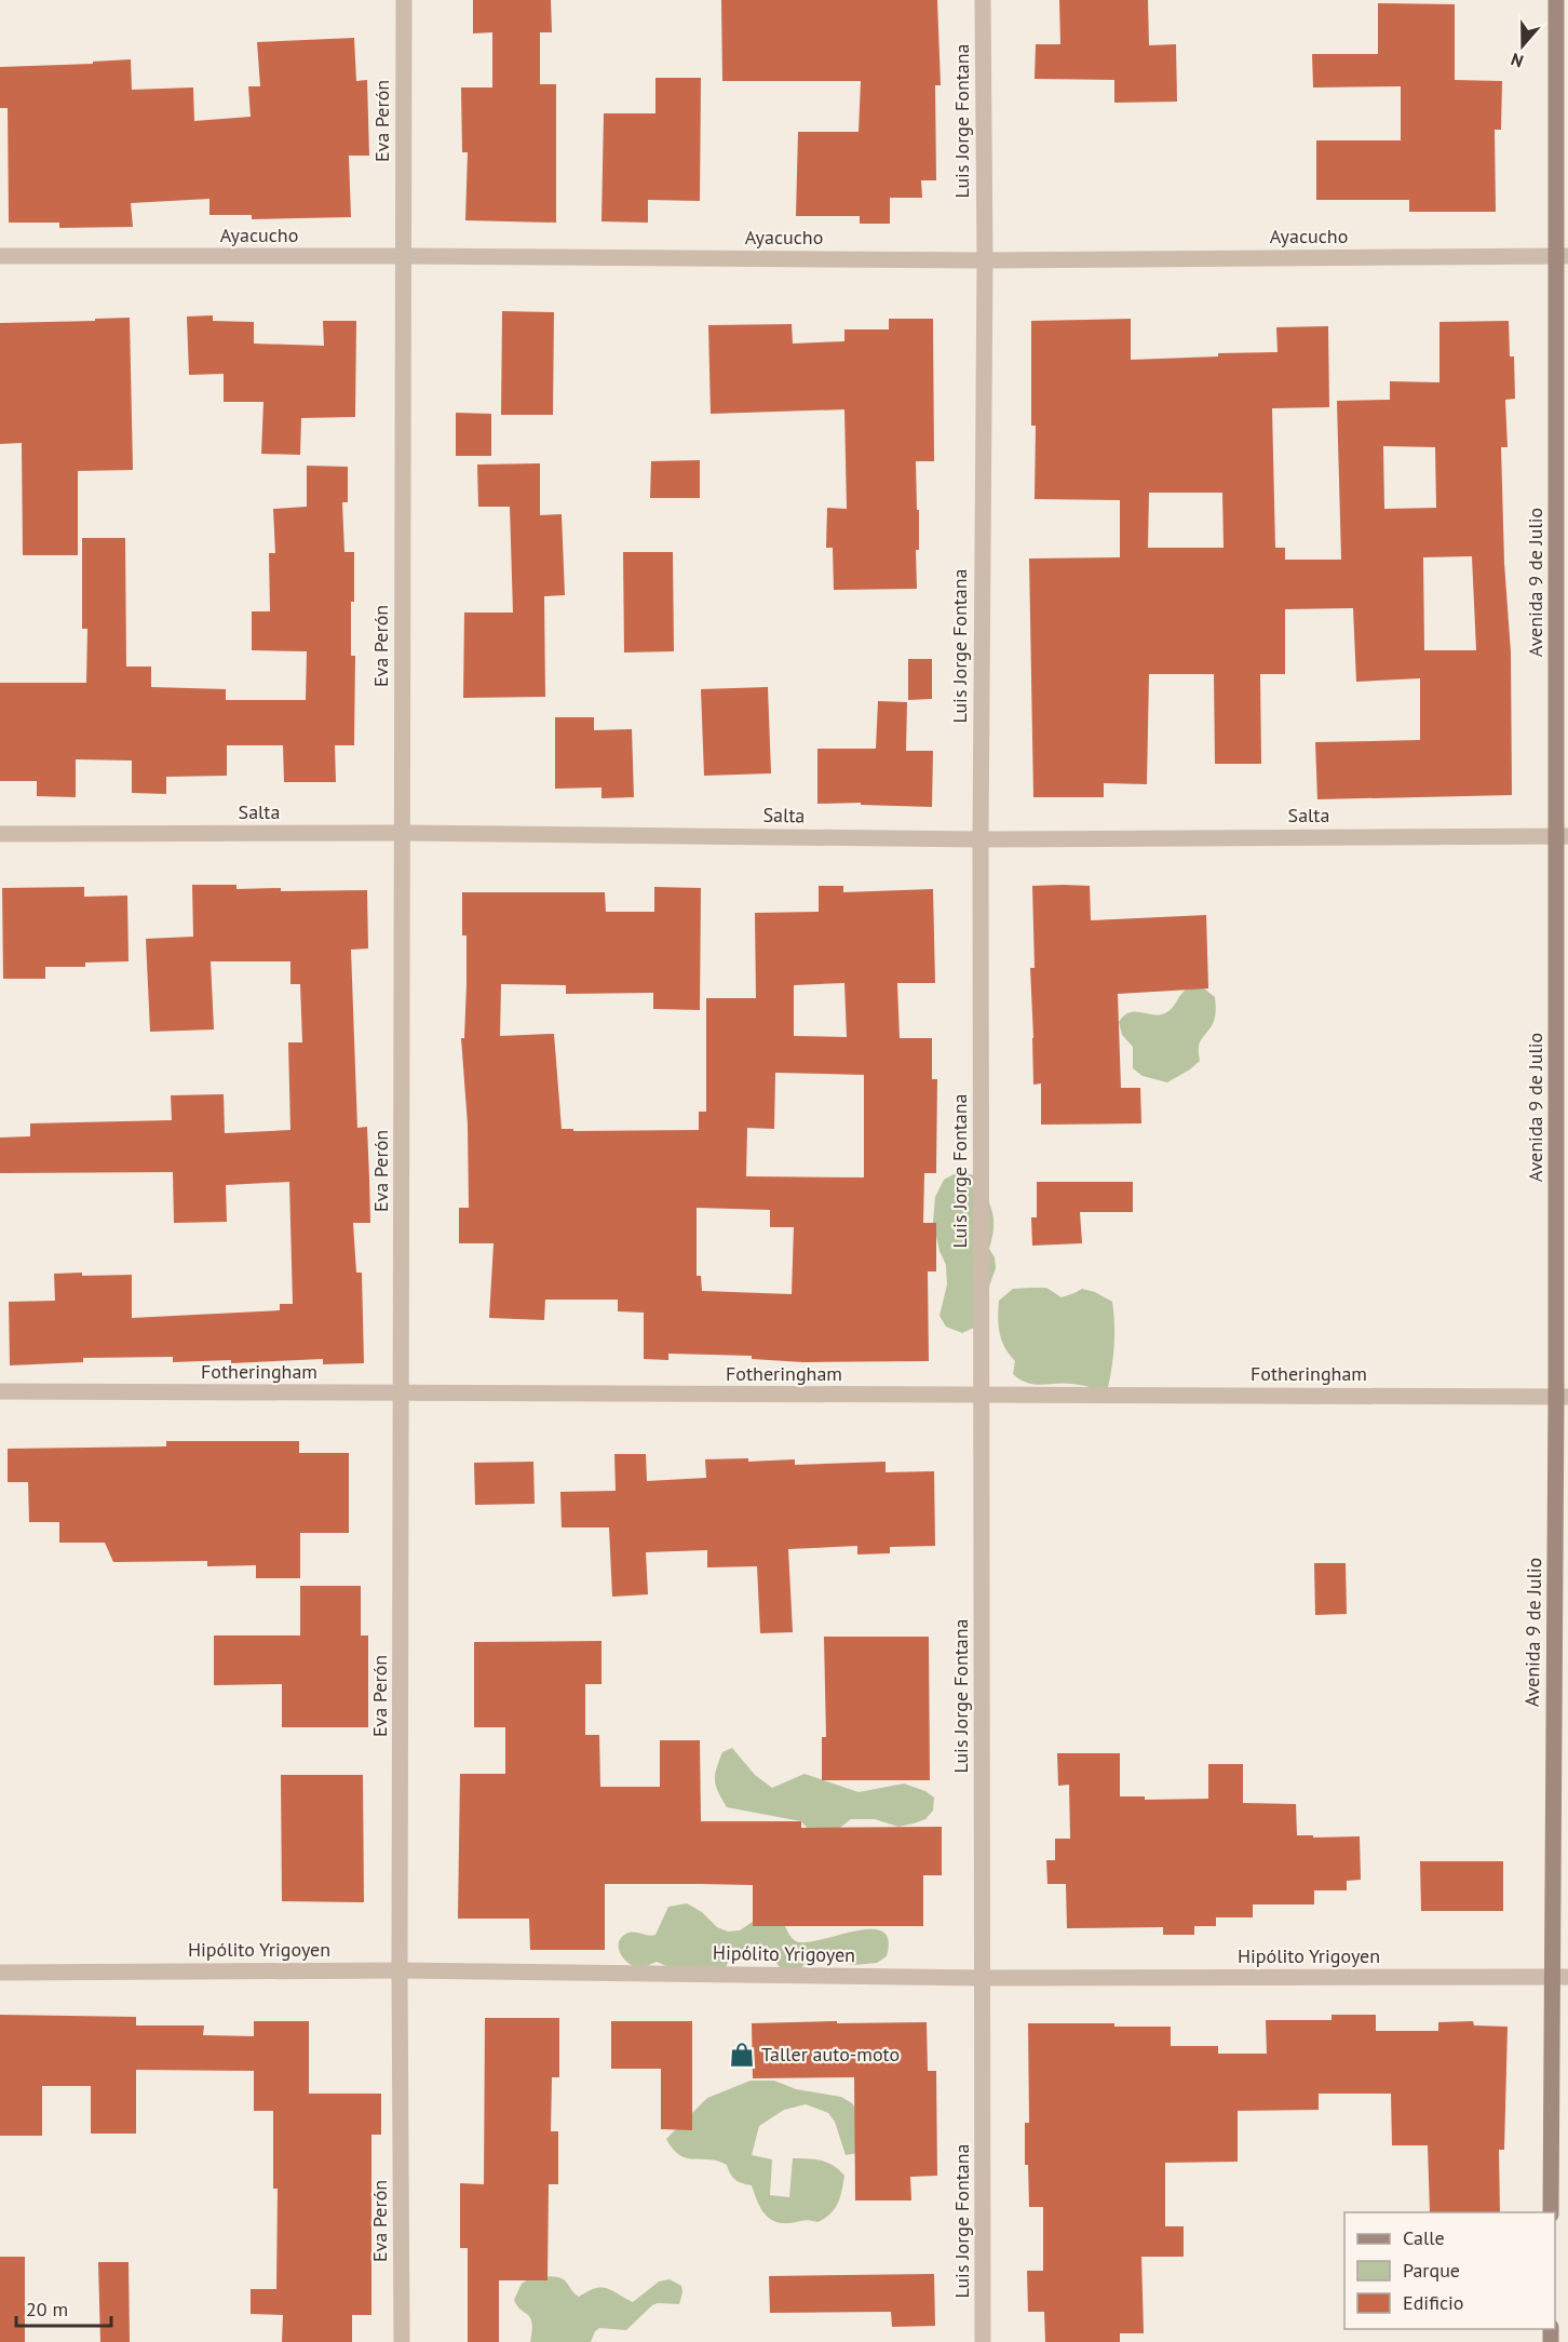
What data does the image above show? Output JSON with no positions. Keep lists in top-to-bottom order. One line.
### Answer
{"streets":{"main road":["Avenida 9 de Julio"],"street":["Eva Perón","Luis Jorge Fontana","Ayacucho","Salta","Fotheringham","Hipólito Yrigoyen"]},"crossings":[["Eva Perón","Ayacucho"],["Eva Perón","Salta"],["Eva Perón","Fotheringham"],["Eva Perón","Hipólito Yrigoyen"],["Luis Jorge Fontana","Ayacucho"],["Luis Jorge Fontana","Salta"],["Luis Jorge Fontana","Fotheringham"],["Luis Jorge Fontana","Hipólito Yrigoyen"],["Ayacucho","Avenida 9 de Julio"],["Avenida 9 de Julio","Salta"],["Avenida 9 de Julio","Fotheringham"],["Avenida 9 de Julio","Hipólito Yrigoyen"]],"places":{"shop":["Taller auto-moto"]},"legend":["Calle","Parque","Edificio"],"scale_bar":"20 m","north":"bottom"}
